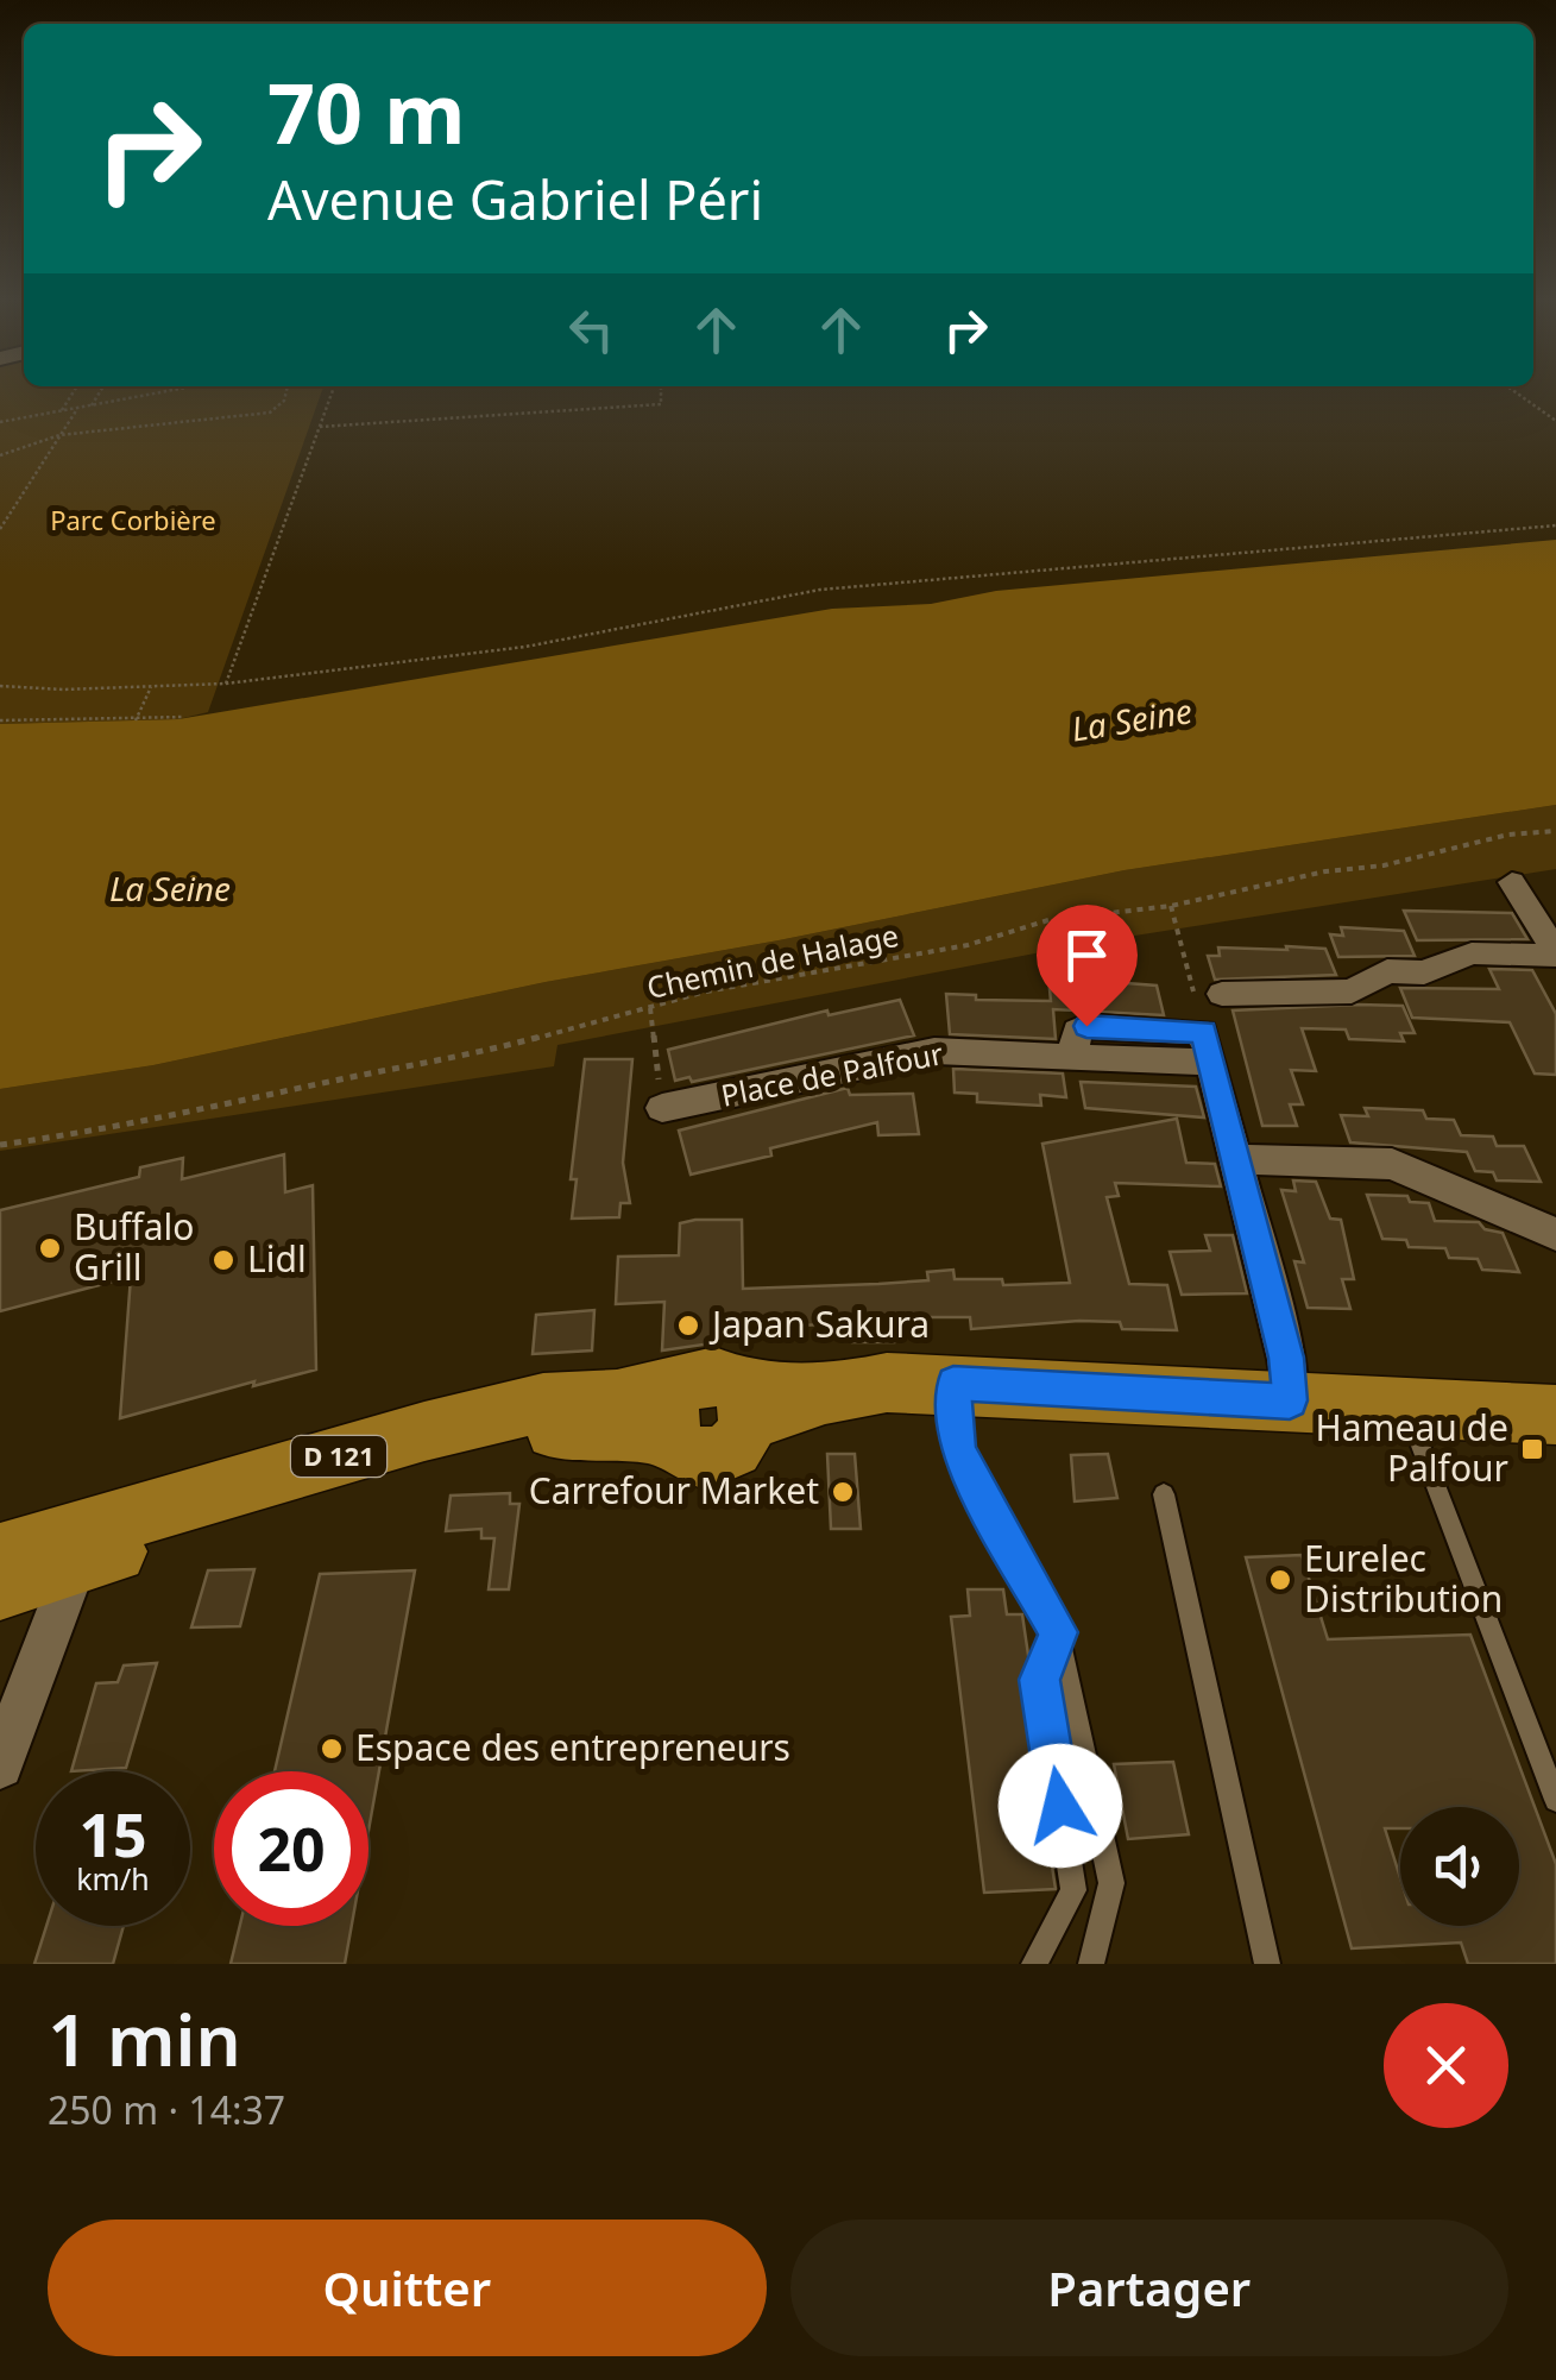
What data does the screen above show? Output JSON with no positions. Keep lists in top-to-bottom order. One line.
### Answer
{"streets":{"main road":["D 121"],"street":["Place de Palfour"],"path":["Chemin de Halage"]},"water":["La Seine"],"parks":["Parc Corbière"],"places":{"other":["Buffalo Grill","Lidl","Japan Sakura","Carrefour Market","Eurelec Distribution","Espace des entrepreneurs"],"transit":["Hameau de Palfour"]},"page":{"turn":["70 m","Avenue Gabriel Péri"],"speed":"15 km/h","limit":"20","heading":["1 min","250 m · 14:37"],"buttons":["Quitter","Partager"]}}
